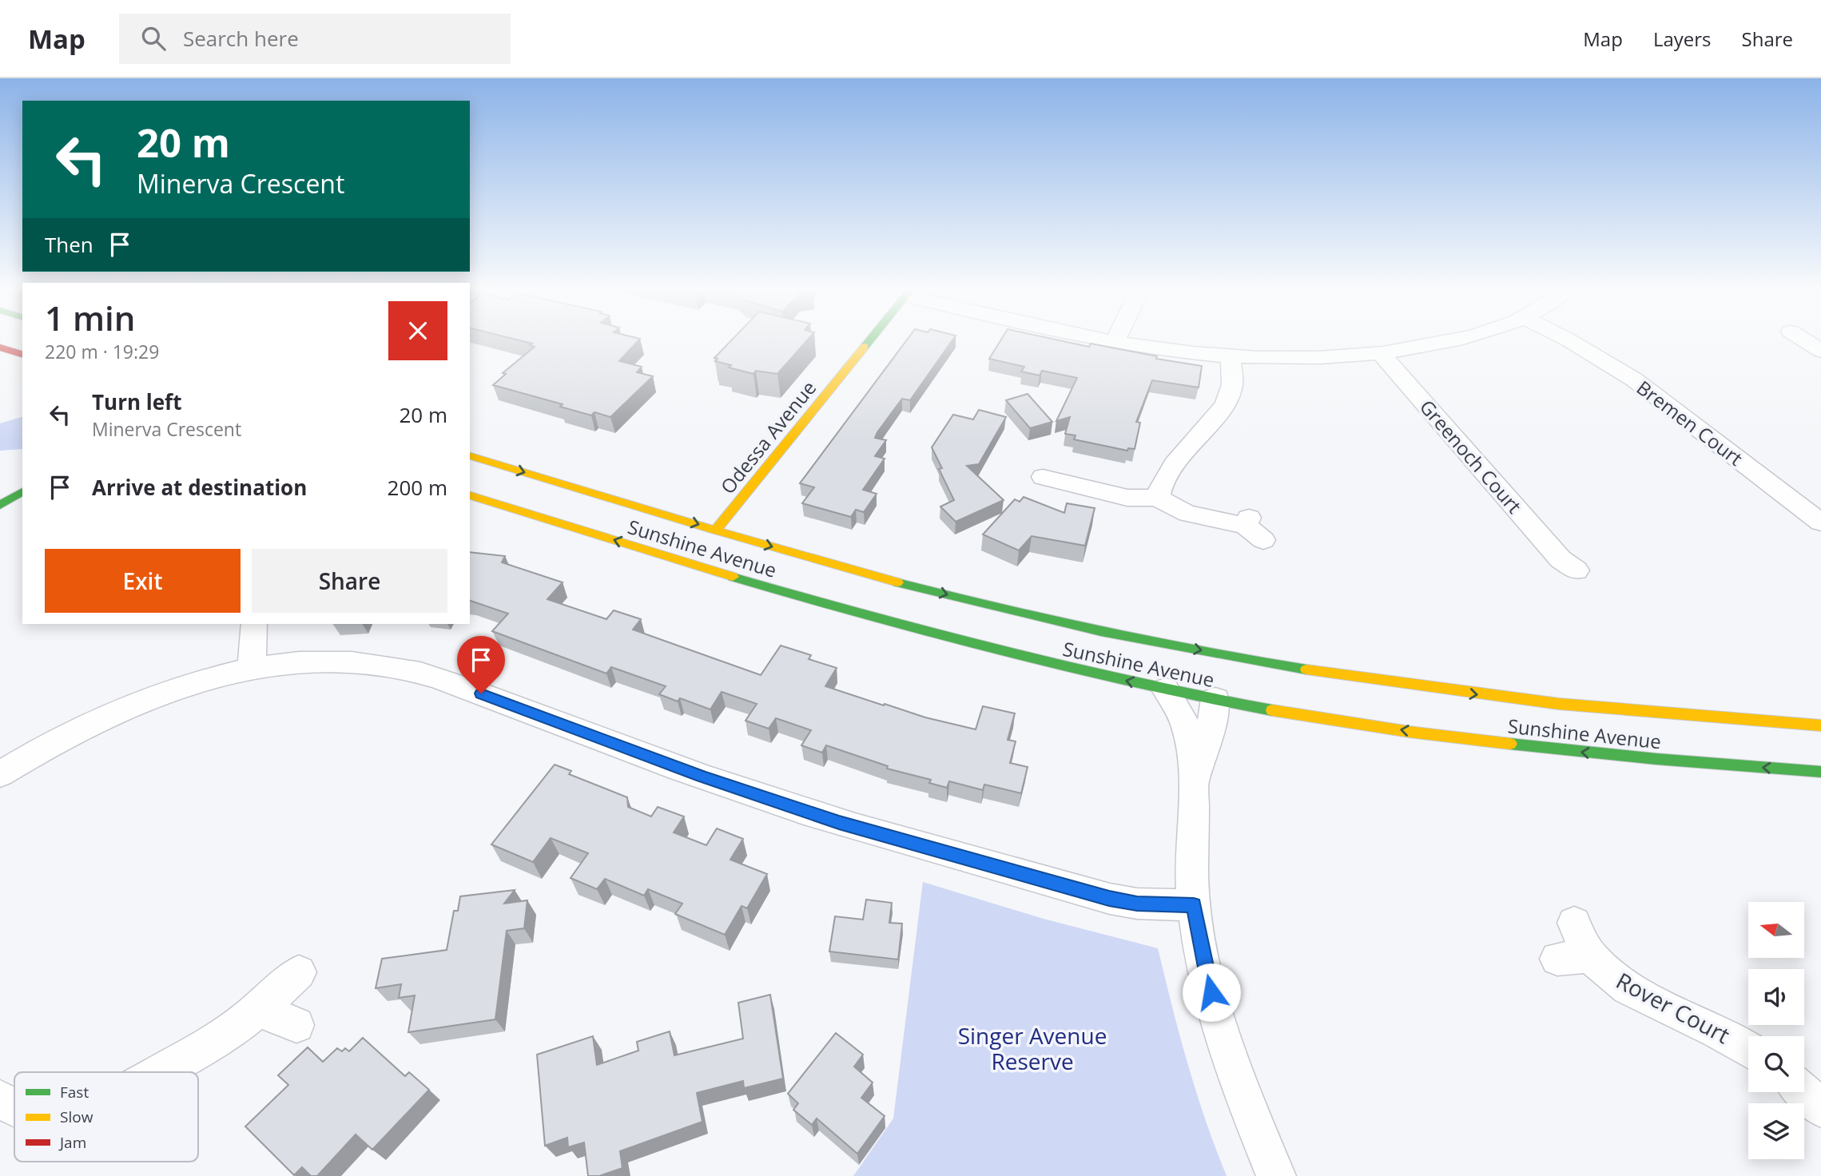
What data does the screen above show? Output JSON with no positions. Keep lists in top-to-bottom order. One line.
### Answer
{"streets":{"main road":["Odessa Avenue","Sunshine Avenue"],"street":["Bremen Court","Greenoch Court","Rover Court"]},"crossings":[["Odessa Avenue","Sunshine Avenue"]],"parks":["Singer Avenue Reserve"],"legend":["Fast","Slow","Jam"],"north":"left","page":{"header":"Map","search":"Search here","nav":["Map","Layers","Share"],"turn":["20 m","Minerva Crescent"],"then":"Then","heading":["1 min","220 m · 19:29"],"list":[{"name":"Turn left","note":"Minerva Crescent","value":"20 m"},{"name":"Arrive at destination","value":"200 m"}],"buttons":["Exit","Share"]}}
